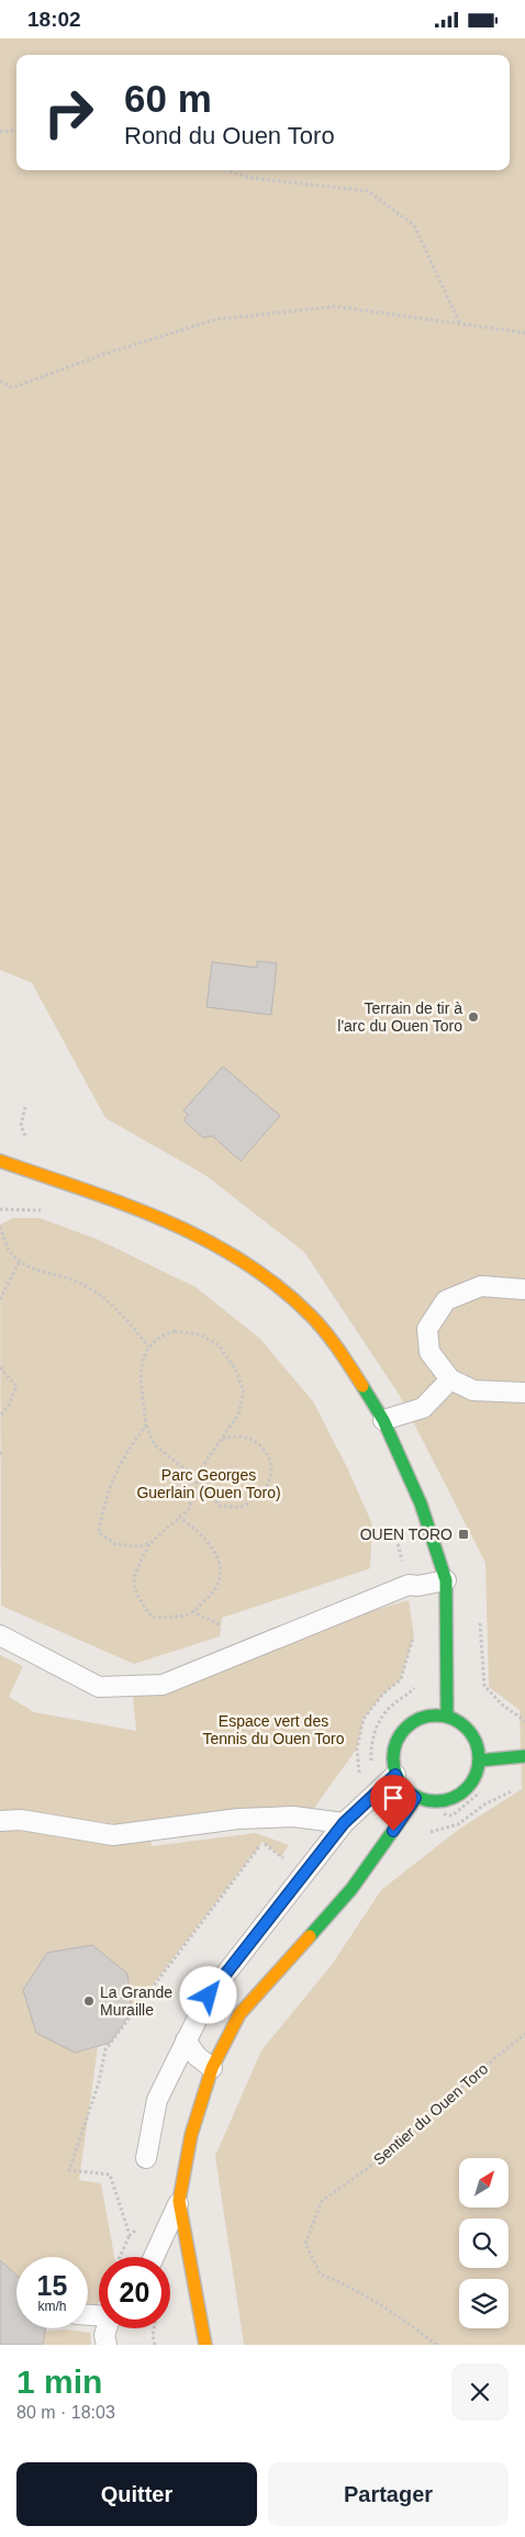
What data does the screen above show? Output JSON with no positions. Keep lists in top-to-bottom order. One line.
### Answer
{"streets":{"path":["Sentier du Ouen Toro"]},"parks":["Parc Georges Guerlain (Ouen Toro)","Espace vert des Tennis du Ouen Toro"],"places":{"other":["Terrain de tir à l'arc du Ouen Toro","La Grande Muraille"],"transit":["OUEN TORO"]},"north":"top right","page":{"status":"18:02","turn":["60 m","Rond du Ouen Toro"],"speed":"15 km/h","limit":"20","heading":["1 min","80 m · 18:03"],"buttons":["Quitter","Partager"]}}
